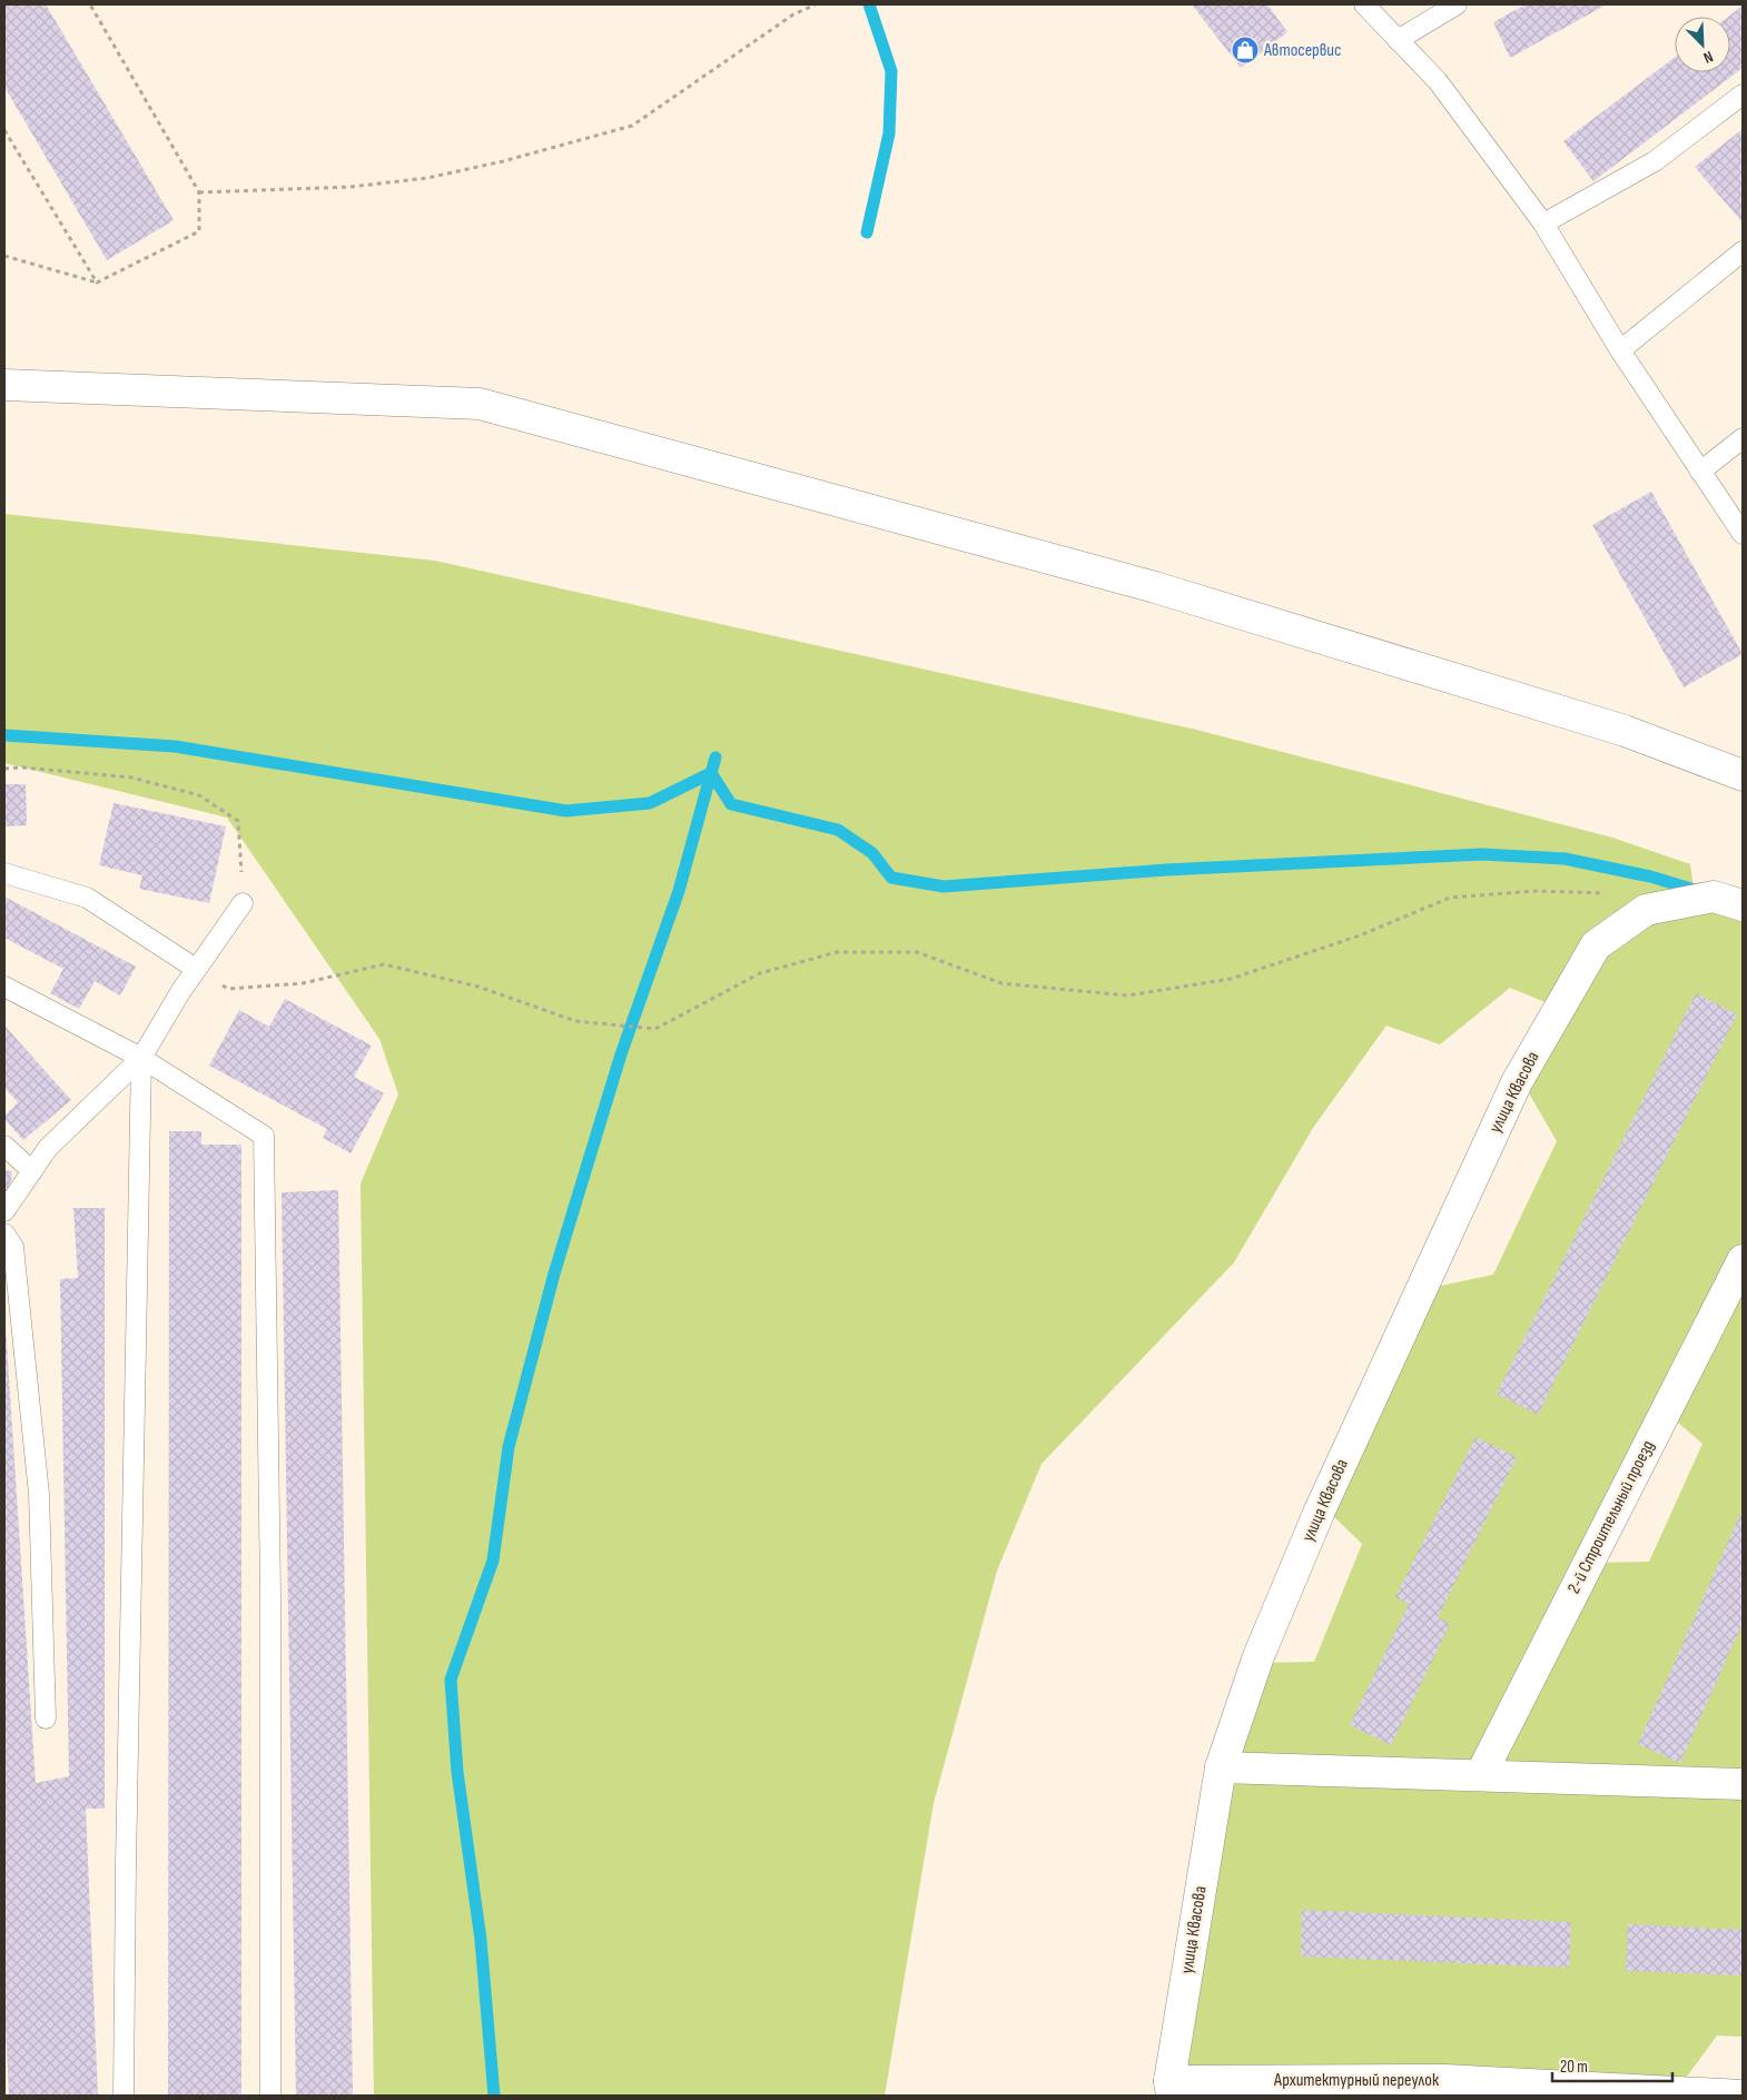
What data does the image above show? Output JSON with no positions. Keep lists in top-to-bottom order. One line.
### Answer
{"streets":{"street":["улица Квасова","2-й Строительный проезд","Архитектурный переулок"]},"crossings":[["улица Квасова","Архитектурный переулок"]],"places":{"shop":["Автосервис"]},"scale_bar":"20 m","north":"bottom right"}
